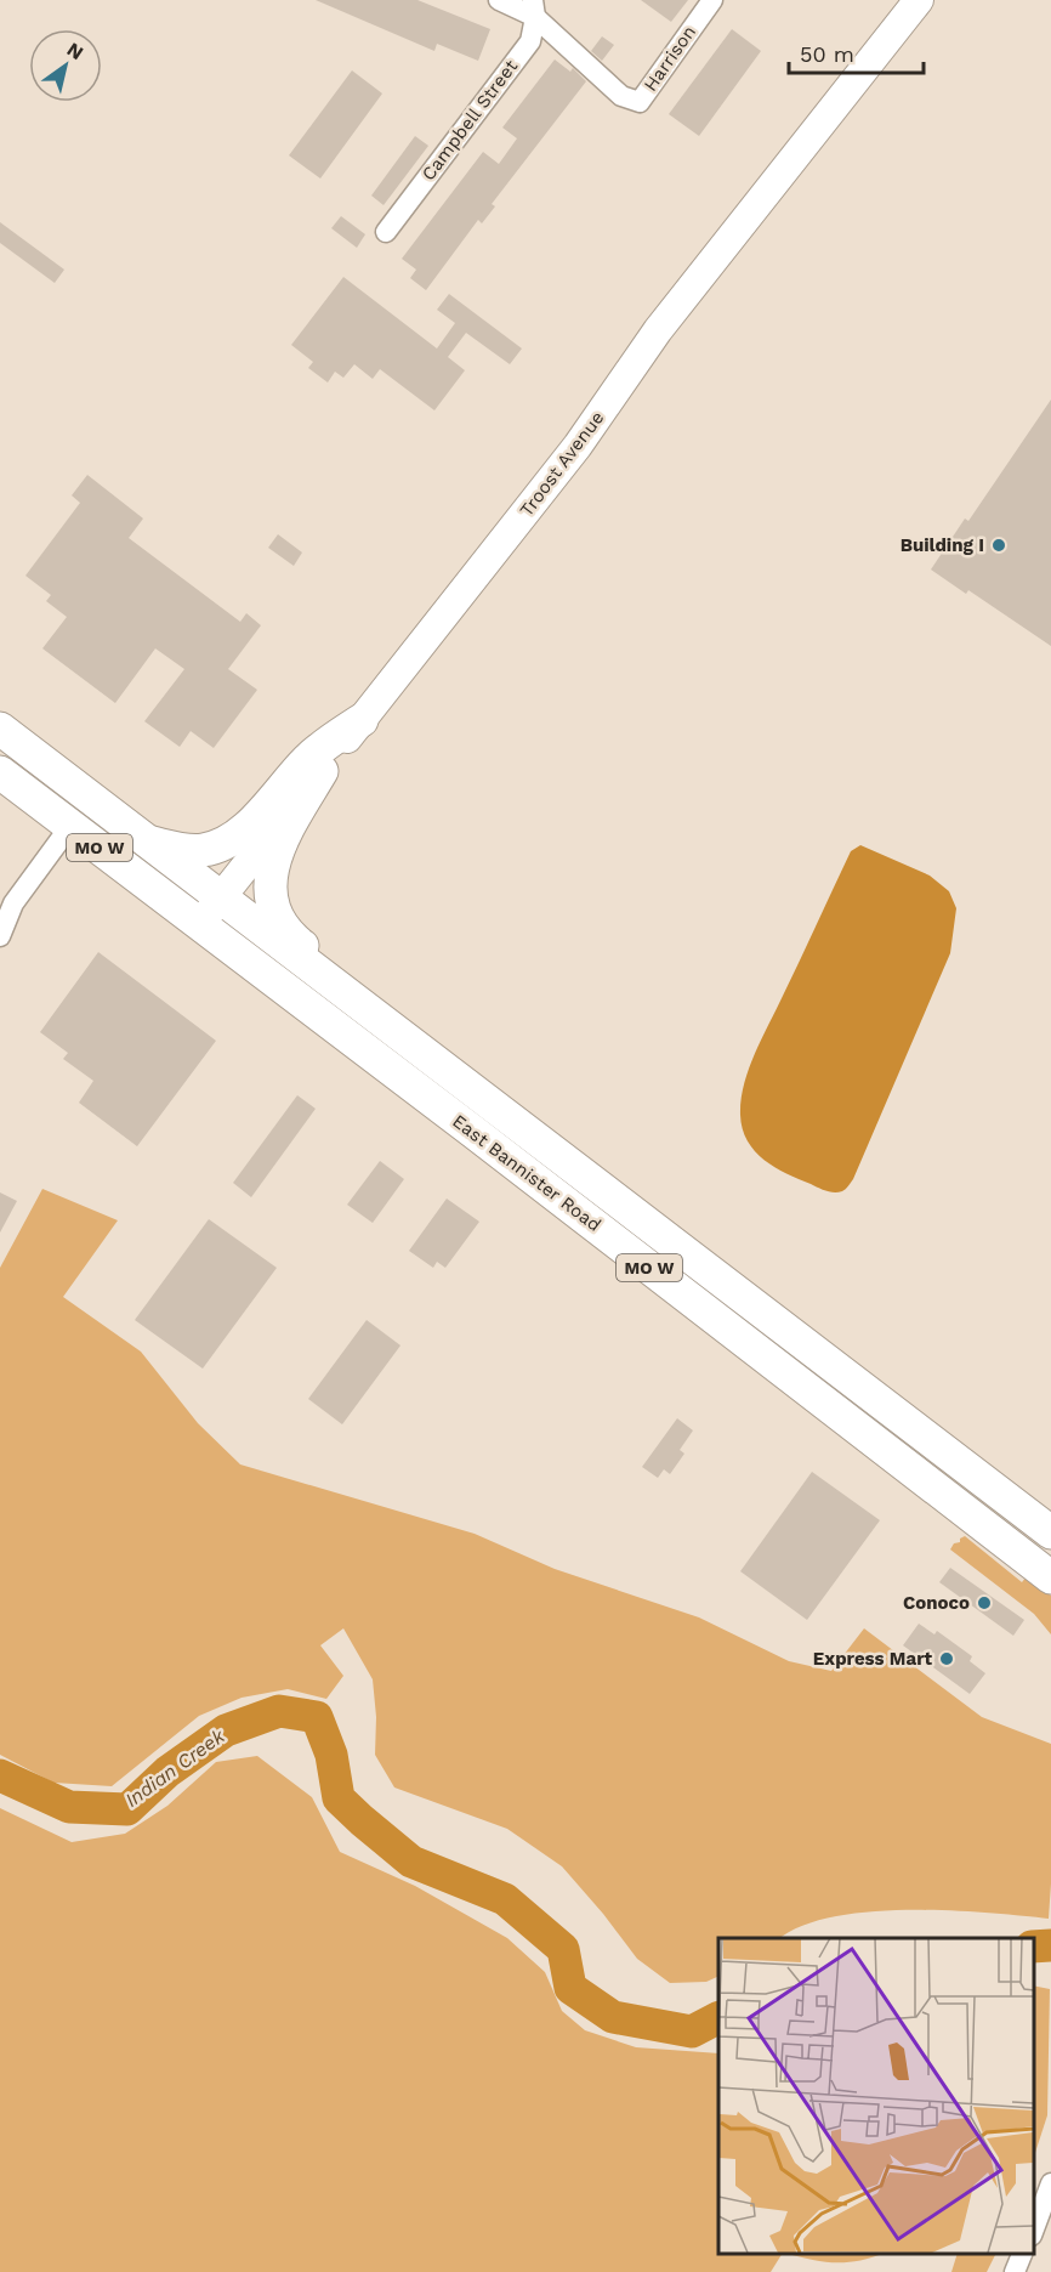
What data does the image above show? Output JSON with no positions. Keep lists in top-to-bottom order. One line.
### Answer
{"streets":{"main road":["Troost Avenue","MO W","East Bannister Road"],"street":["Harrison","Campbell Street"]},"crossings":[["Harrison","Campbell Street"],["Troost Avenue","East Bannister Road"]],"water":["Indian Creek"],"places":["Building I","Conoco","Express Mart"],"scale_bar":"50 m","north":"top right"}
